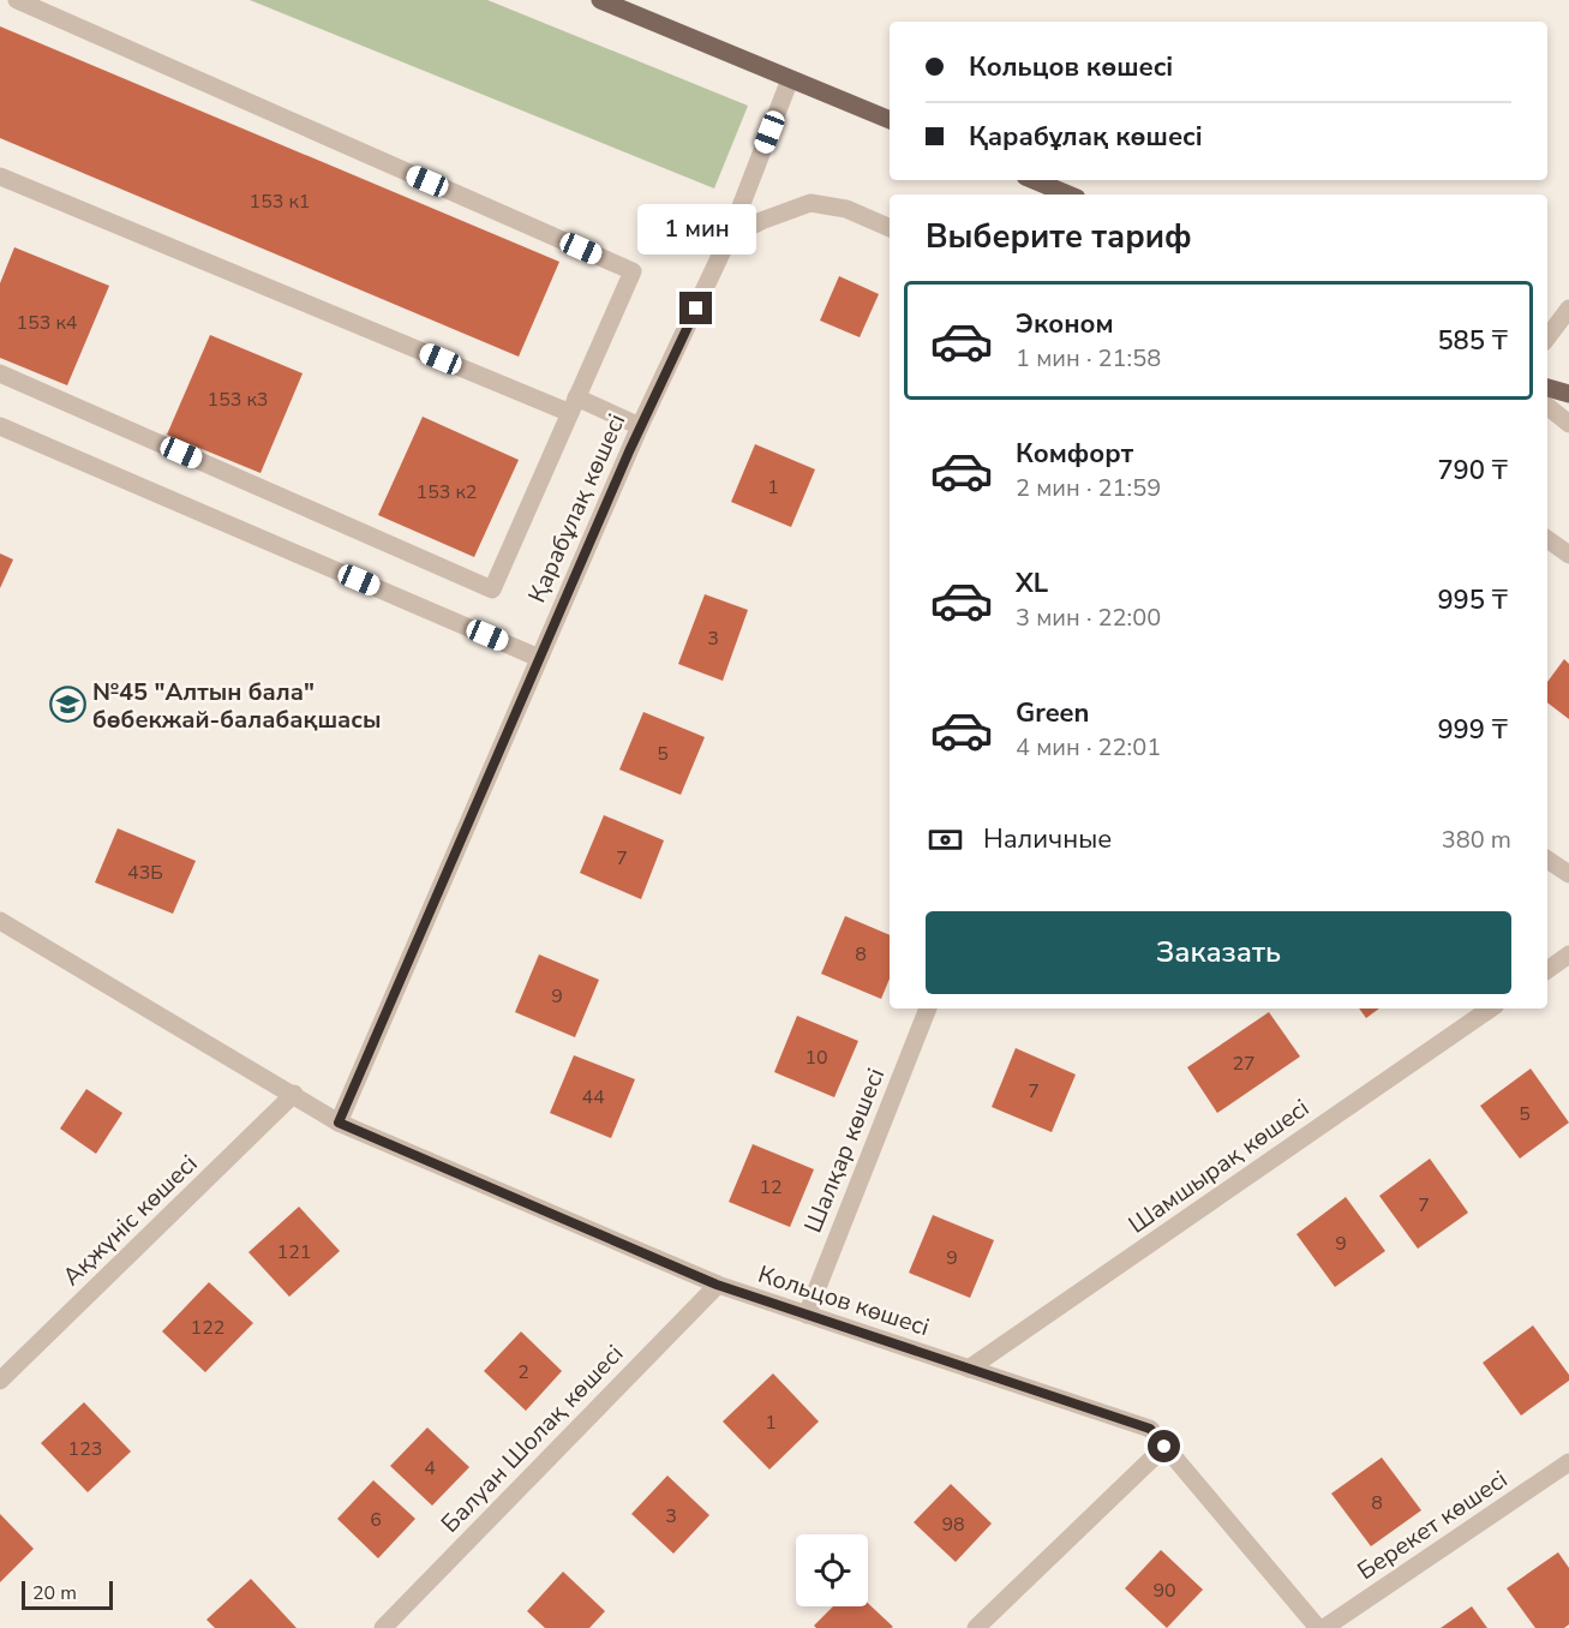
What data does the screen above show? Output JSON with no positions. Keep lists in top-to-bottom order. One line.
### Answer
{"streets":{"street":["Қарабұлақ көшесі","Шалқар көшесі","Шамшырақ көшесі","Ақжүніс көшесі","Кольцов көшесі","Балуан Шолақ көшесі","Берекет көшесі"]},"crossings":[["Қарабұлақ көшесі","Кольцов көшесі"],["Шалқар көшесі","Кольцов көшесі"],["Шамшырақ көшесі","Кольцов көшесі"],["Ақжүніс көшесі","Кольцов көшесі"],["Кольцов көшесі","Балуан Шолақ көшесі"]],"places":{"school or university":["№45 \"Алтын бала\" бөбекжай-балабақшасы"]},"house_numbers":["153 к1","153 к4","153 к3","1","153 к2","3","5","7","43Б","8","9","10","27","7","44","5","12","7","9","121","9","122","2","1","123","4","8","3","6","98","90"],"scale_bar":"20 m","page":{"banner":["Кольцов көшесі","Қарабұлақ көшесі"],"heading":"Выберите тариф","bubble":"1 мин","list":[{"name":"Эконом","note":"1 мин · 21:58","value":"585 ₸"},{"name":"Комфорт","note":"2 мин · 21:59","value":"790 ₸"},{"name":"XL","note":"3 мин · 22:00","value":"995 ₸"},{"name":"Green","note":"4 мин · 22:01","value":"999 ₸"}],"pay":["Наличные","380 m"],"buttons":"Заказать","scale":"20 m"}}
